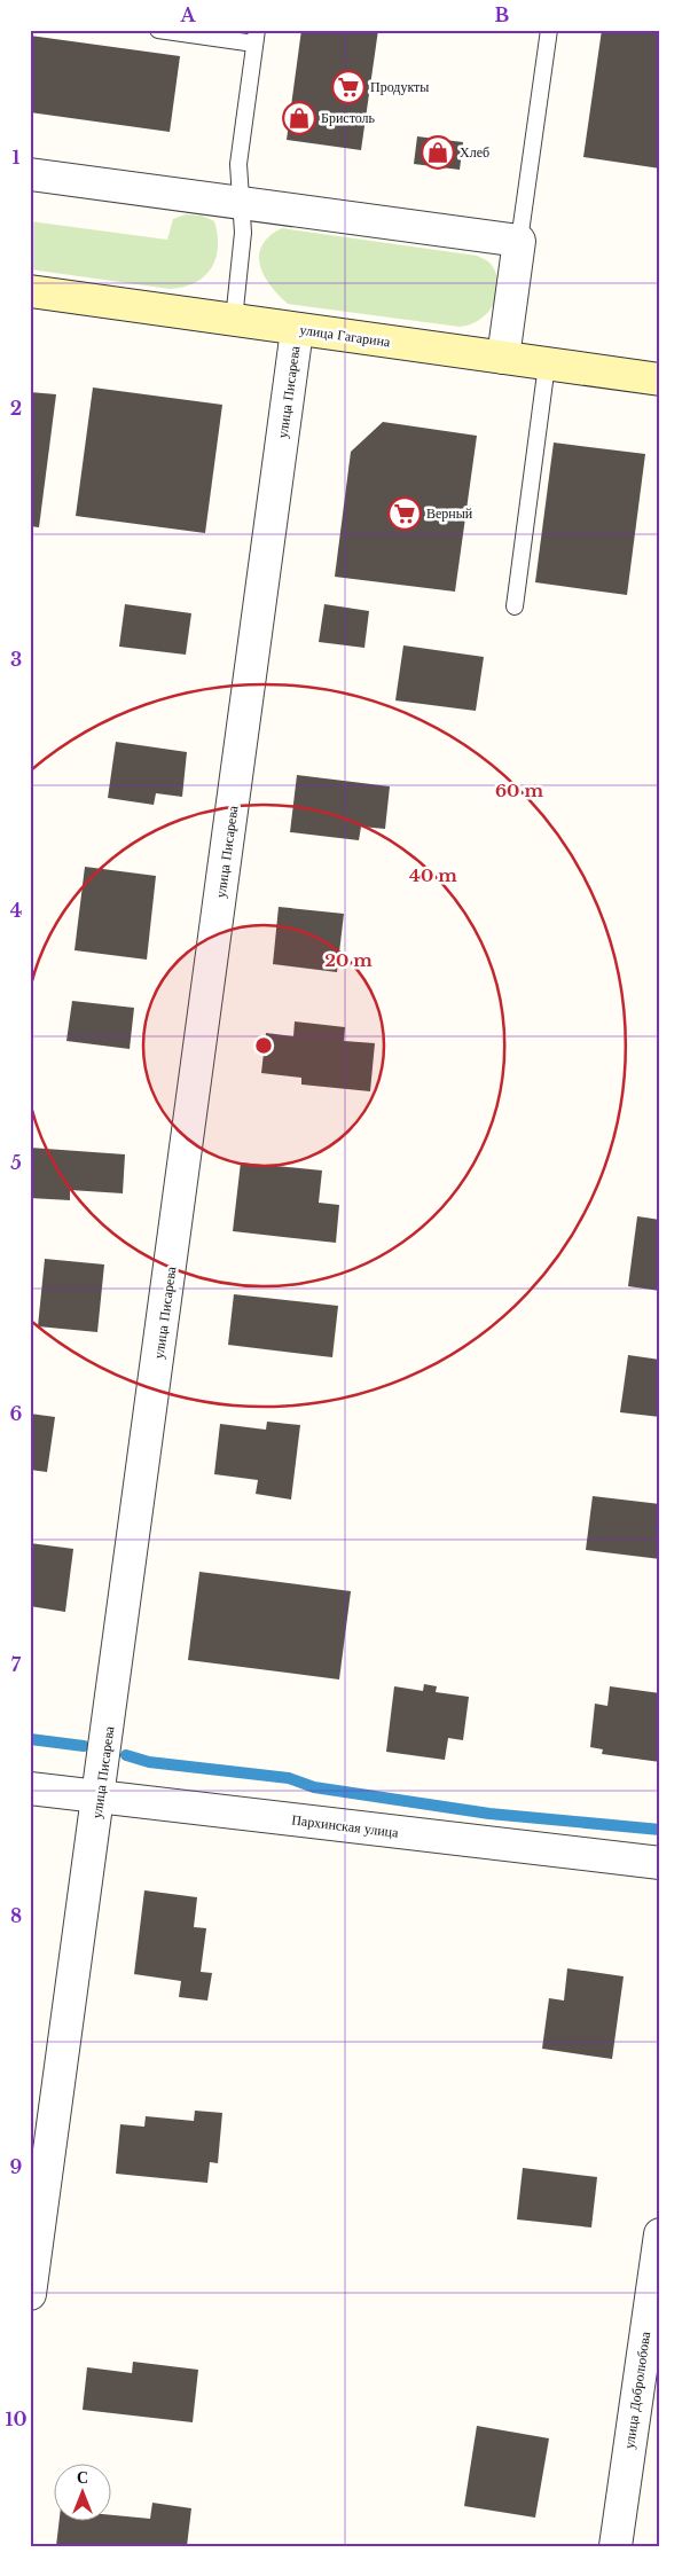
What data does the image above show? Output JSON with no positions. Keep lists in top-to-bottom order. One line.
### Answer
{"streets":{"main road":["улица Гагарина"],"street":["улица Писарева","Пархинская улица","улица Добролюбова"]},"crossings":[["улица Гагарина","улица Писарева"],["улица Писарева","Пархинская улица"]],"places":{"supermarket":["Продукты","Верный"],"shop":["Бристоль","Хлеб"]},"north":"top","grid":{"columns":["A","B"],"rows":["1","2","3","4","5","6","7","8","9","10"]},"rings":["60 m","40 m","20 m"]}
